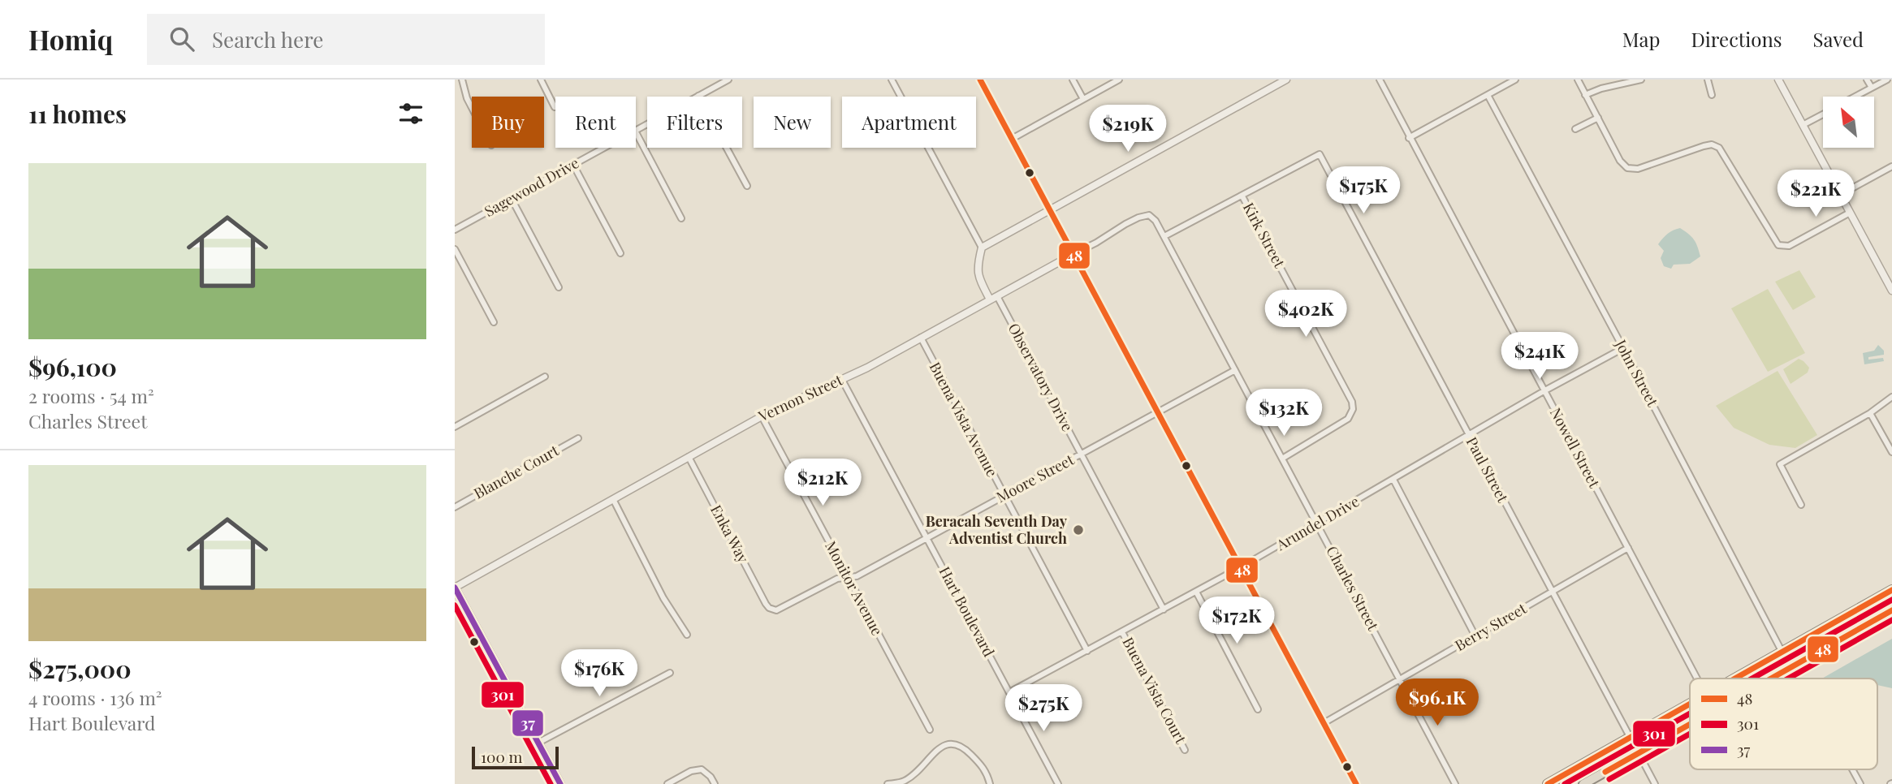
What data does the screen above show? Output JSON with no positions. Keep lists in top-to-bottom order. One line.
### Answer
{"streets":{"street":["Sagewood Drive","Kirk Street","John Street","Observatory Drive","Vernon Street","Buena Vista Avenue","Nowell Street","Paul Street","Blanche Court","Moore Street","Arundel Drive","Enka Way","Monitor Avenue","Charles Street","Hart Boulevard","Berry Street","Buena Vista Court"]},"crossings":[["Kirk Street","Paul Street"],["Kirk Street","Charles Street"],["John Street","Arundel Drive"],["Observatory Drive","Vernon Street"],["Observatory Drive","Moore Street"],["Observatory Drive","Arundel Drive"],["Vernon Street","Buena Vista Avenue"],["Vernon Street","Enka Way"],["Vernon Street","Monitor Avenue"],["Vernon Street","Charles Street"],["Vernon Street","Hart Boulevard"],["Buena Vista Avenue","Moore Street"],["Buena Vista Avenue","Arundel Drive"],["Nowell Street","Arundel Drive"],["Nowell Street","Berry Street"],["Paul Street","Arundel Drive"],["Paul Street","Berry Street"],["Moore Street","Enka Way"],["Moore Street","Monitor Avenue"],["Moore Street","Charles Street"],["Moore Street","Hart Boulevard"],["Arundel Drive","Charles Street"],["Arundel Drive","Hart Boulevard"],["Arundel Drive","Buena Vista Court"],["Charles Street","Berry Street"]],"places":["Beracah Seventh Day Adventist Church"],"lines":["transit line 48","transit line 37","transit line 301"],"legend":["48","301","37"],"scale_bar":"100 m","north":"top left","page":{"header":"Homiq","search":"Search here","nav":["Map","Directions","Saved"],"heading":"11 homes","chip":["Buy","Rent","Filters","New","Apartment"],"price":["$219K","$175K","$221K","$402K","$241K","$132K","$212K","$172K","$176K","$96.1K","$275K"],"list":[{"name":"$96,100","note":"2 rooms · 54 m² · Charles Street"},{"name":"$275,000","note":"4 rooms · 136 m² · Hart Boulevard"}],"scale":"100 m"}}
